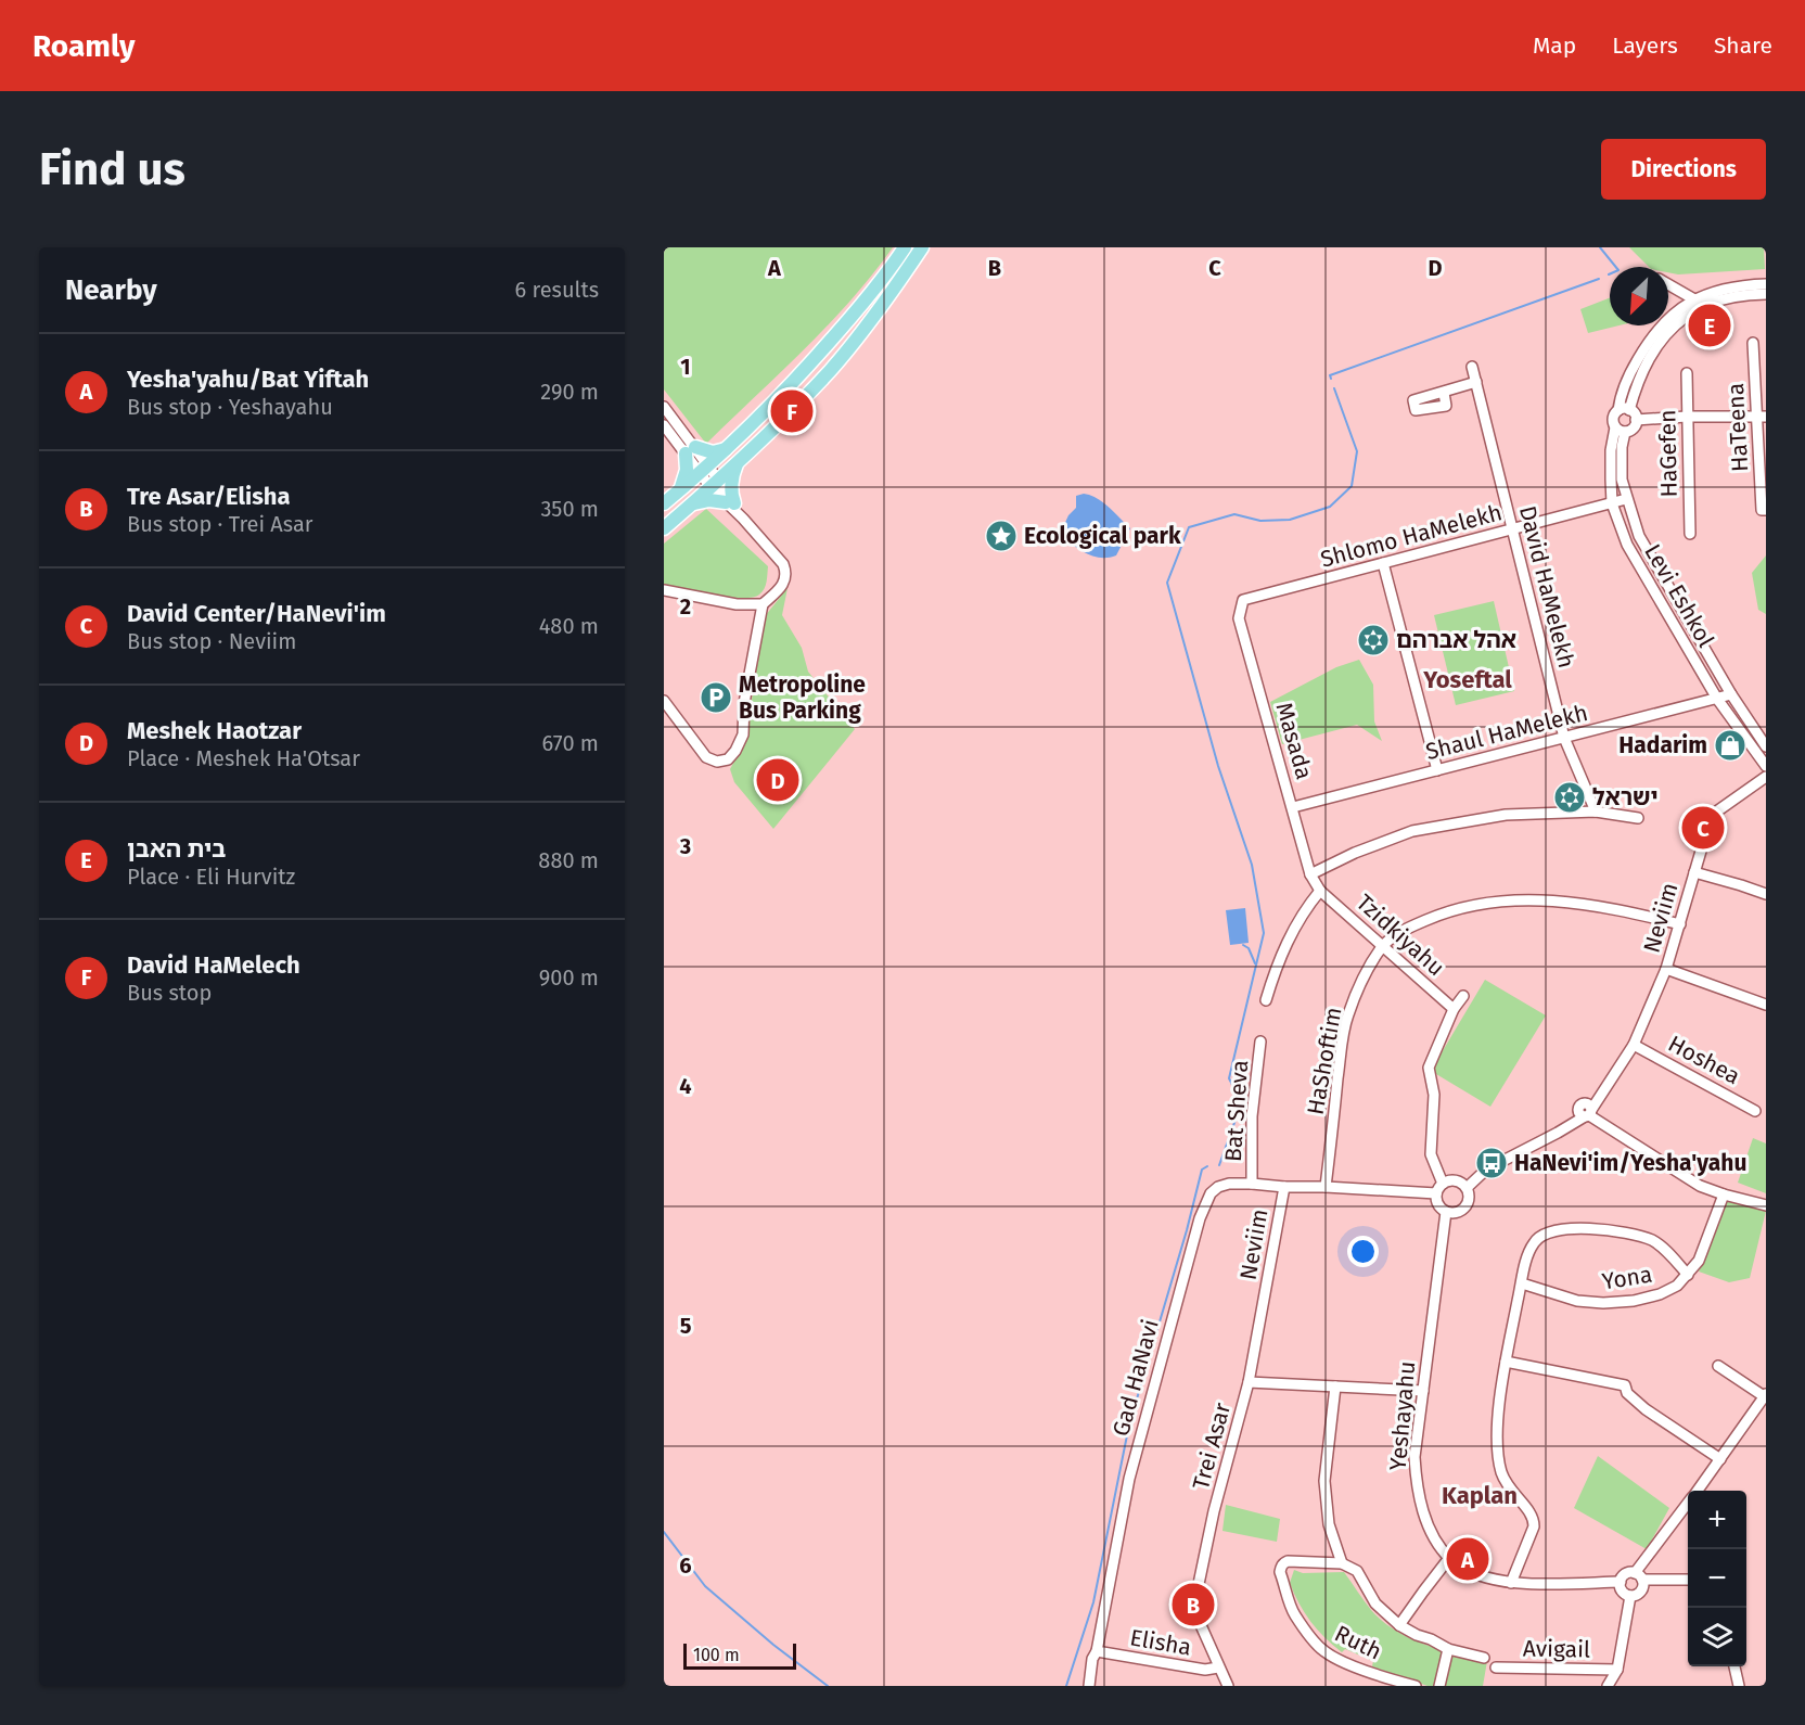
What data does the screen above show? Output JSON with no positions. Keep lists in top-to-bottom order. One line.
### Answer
{"streets":{"street":["HaTeena","HaGefen","Shlomo HaMelekh","David HaMelekh","Levi Eshkol","Shaul HaMelekh","Masada","Neviim","Tzidkiyahu","Hoshea","HaShoftim","Bat Sheva","Yona","Gad HaNavi","Yeshayahu","Trei Asar","Elisha","Ruth","Avigail"]},"crossings":[["Shlomo HaMelekh","David HaMelekh"],["Shlomo HaMelekh","Levi Eshkol"],["Shlomo HaMelekh","Masada"],["David HaMelekh","Shaul HaMelekh"],["Levi Eshkol","Shaul HaMelekh"],["Shaul HaMelekh","Masada"],["Masada","Tzidkiyahu"],["Neviim","Hoshea"],["Neviim","HaShoftim"],["Neviim","Gad HaNavi"],["Neviim","Yeshayahu"],["Neviim","Trei Asar"],["Tzidkiyahu","HaShoftim"],["Bat Sheva","Gad HaNavi"],["Gad HaNavi","Elisha"],["Yeshayahu","Trei Asar"],["Trei Asar","Elisha"]],"districts":["Yoseftal","Kaplan"],"places":{"place":["Ecological park"],"synagogue":["אהל אברהם","ישראל"],"parking":["Metropoline Bus Parking"],"shop":["Hadarim"],"bus stop":["HaNevi'im/Yesha'yahu"]},"scale_bar":"100 m","north":"bottom left","page":{"header":"Roamly","nav":["Map","Layers","Share"],"buttons":"Directions","title":"Find us","heading":["Nearby","6 results"],"pins":["E","F","D","C","A","B"],"list":[{"mark":"A","name":"Yesha'yahu/Bat Yiftah","note":"Bus stop · Yeshayahu","value":"290 m"},{"mark":"B","name":"Tre Asar/Elisha","note":"Bus stop · Trei Asar","value":"350 m"},{"mark":"C","name":"David Center/HaNevi'im","note":"Bus stop · Neviim","value":"480 m"},{"mark":"D","name":"Meshek Haotzar","note":"Place · Meshek Ha'Otsar","value":"670 m"},{"mark":"E","name":"בית האבן","note":"Place · Eli Hurvitz","value":"880 m"},{"mark":"F","name":"David HaMelech","note":"Bus stop","value":"900 m"}],"map_buttons":["+","−"],"scale":"100 m"},"grid":{"columns":["A","B","C","D"],"rows":["1","2","3","4","5","6"]}}
